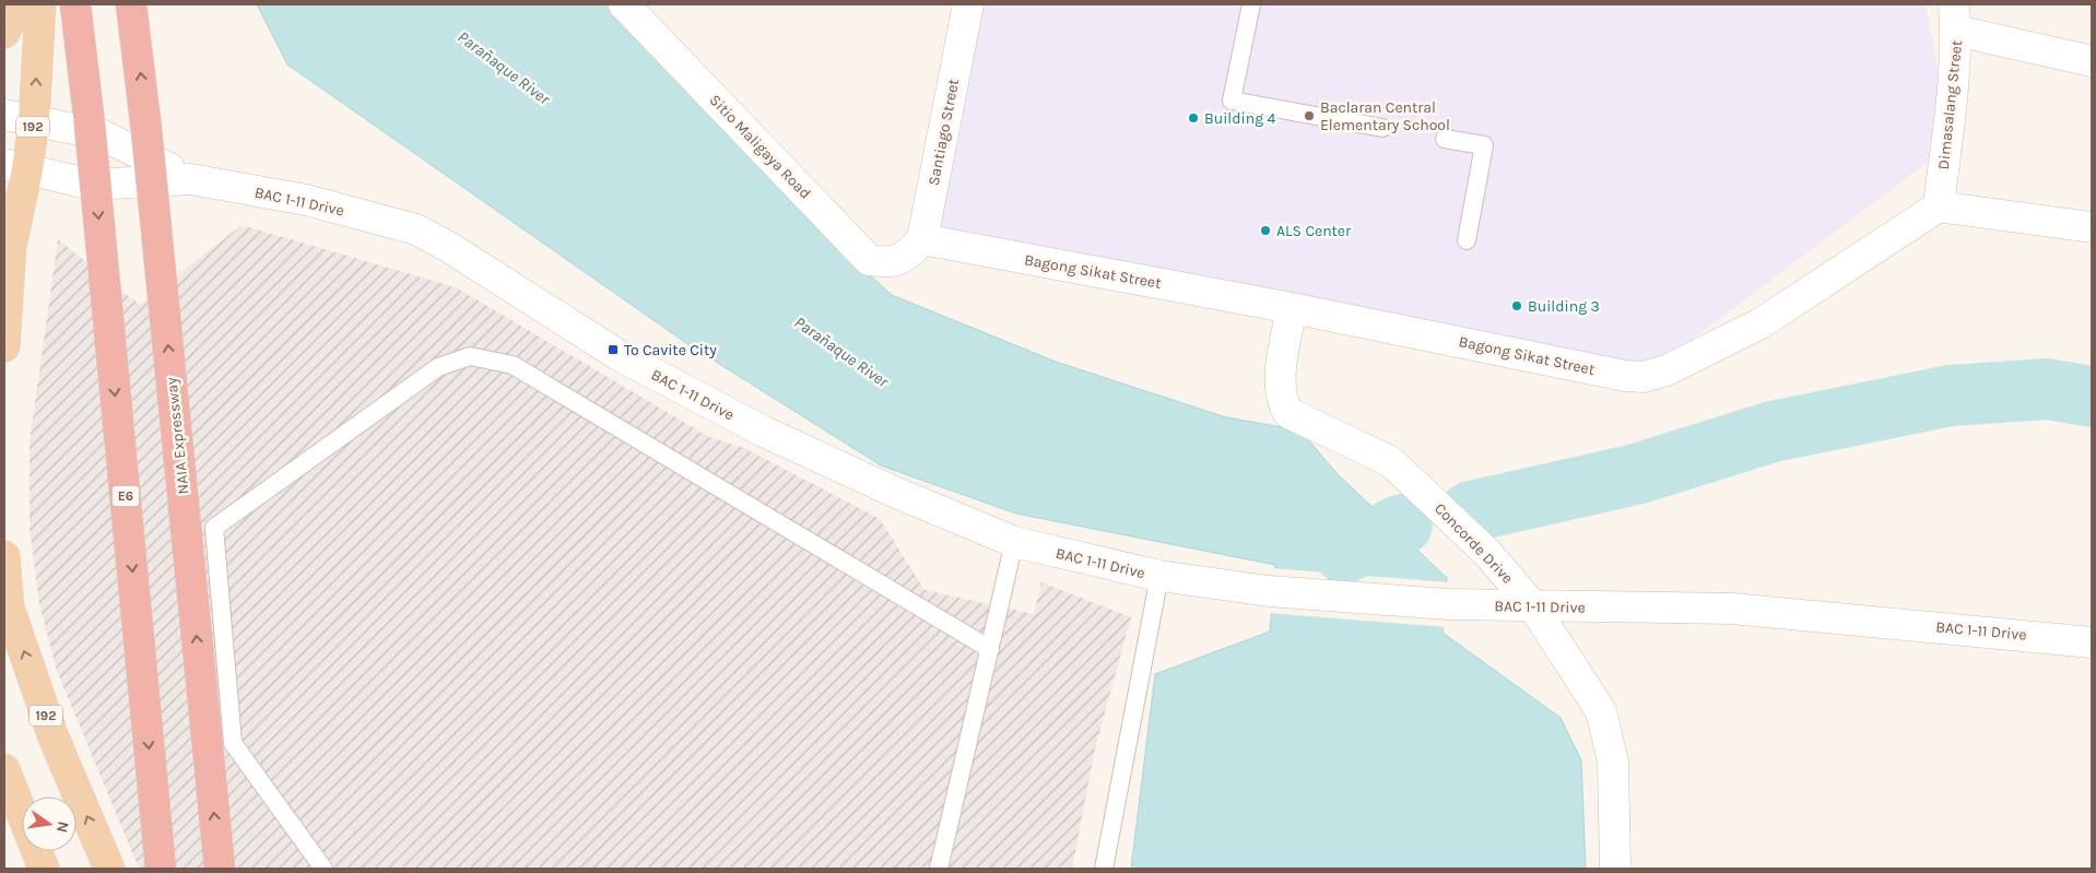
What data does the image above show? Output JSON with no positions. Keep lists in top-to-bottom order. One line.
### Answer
{"streets":{"highway":["NAIA Expressway","E6"],"main road":["192"],"street":["Dimasalang Street","Santiago Street","Sitio Maligaya Road","BAC 1-11 Drive","Bagong Sikat Street","Concorde Drive"]},"crossings":[["Dimasalang Street","Bagong Sikat Street"],["192","BAC 1-11 Drive"],["Santiago Street","Sitio Maligaya Road"],["Santiago Street","Bagong Sikat Street"],["Sitio Maligaya Road","Bagong Sikat Street"],["BAC 1-11 Drive","Concorde Drive"],["Bagong Sikat Street","Concorde Drive"]],"water":["Parañaque River"],"places":{"other":["Baclaran Central Elementary School","Building 4","ALS Center","Building 3"],"transit":["To Cavite City"]},"north":"right"}
